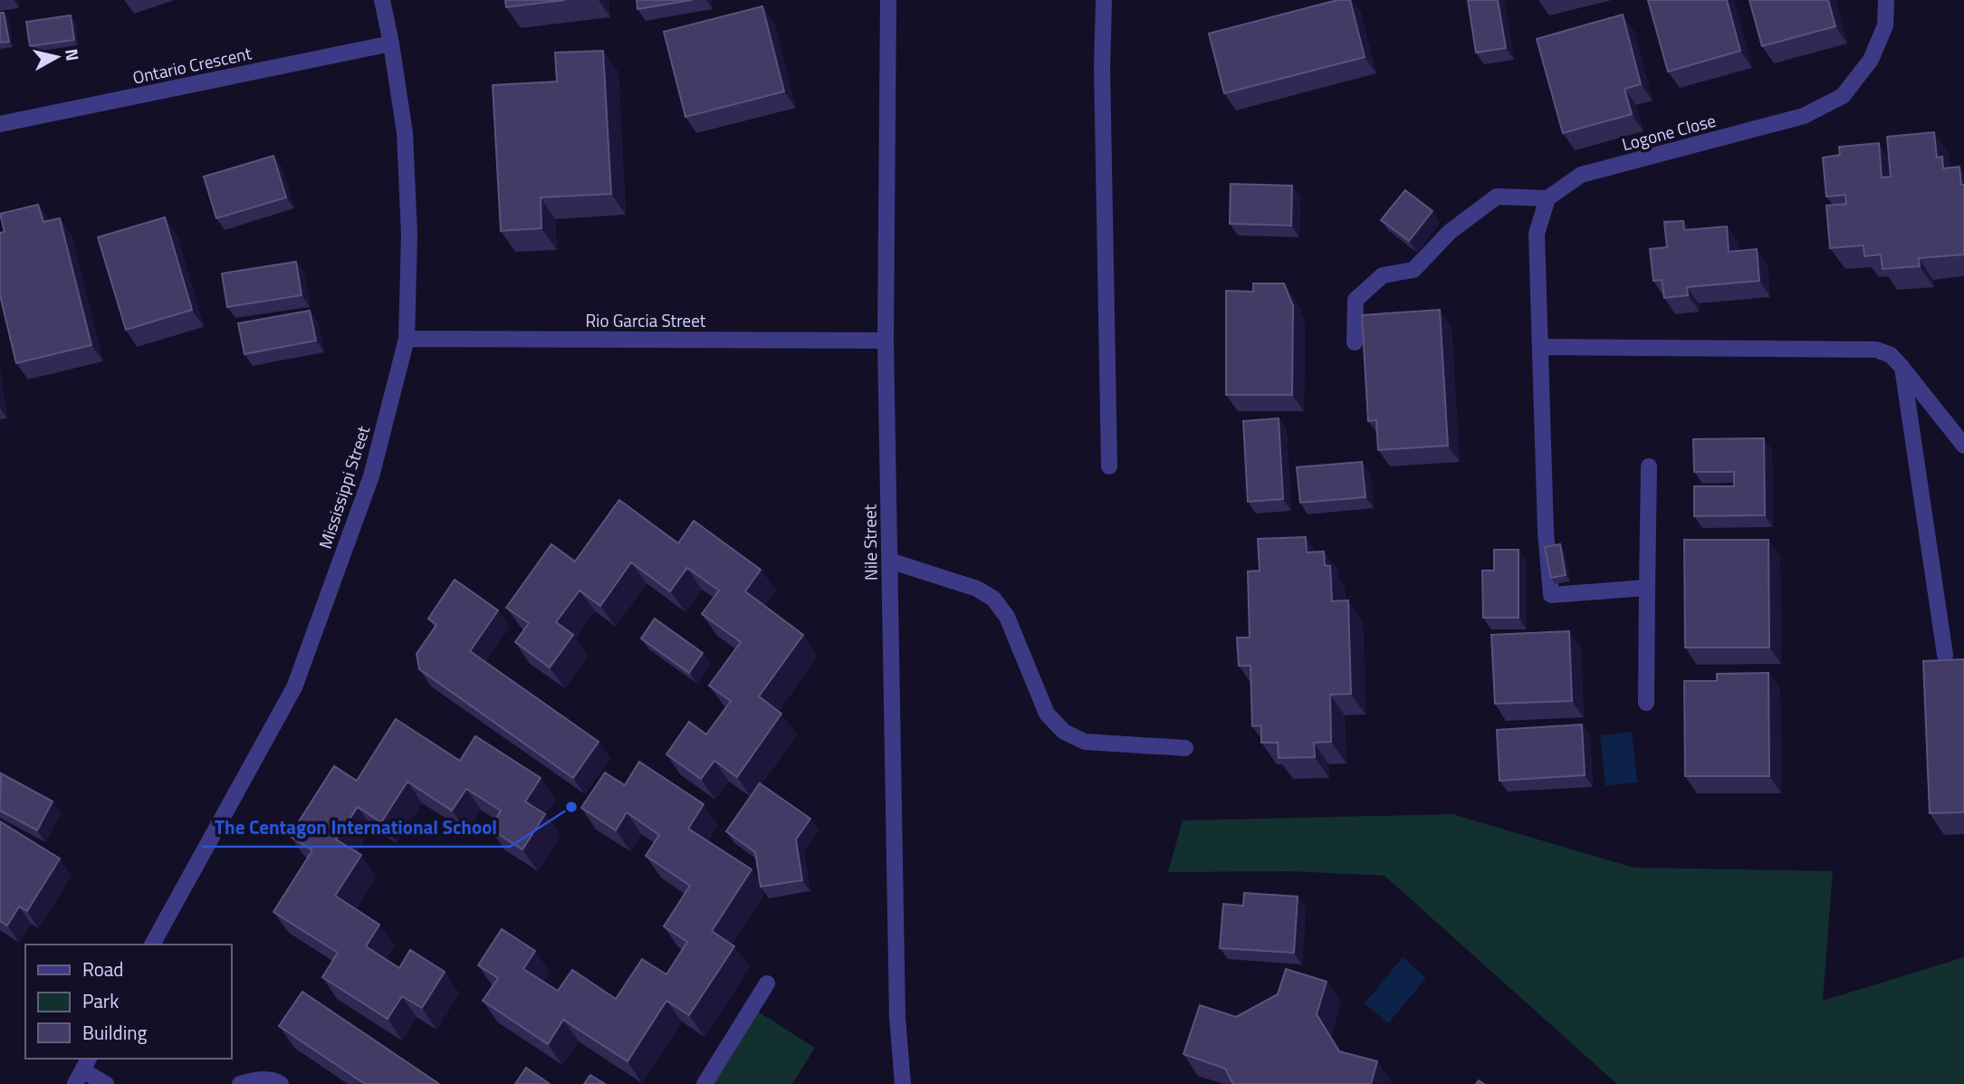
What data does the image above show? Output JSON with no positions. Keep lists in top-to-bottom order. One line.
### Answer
{"streets":{"street":["Ontario Crescent","Logone Close","Rio Garcia Street","Mississippi Street","Nile Street"]},"crossings":[["Ontario Crescent","Mississippi Street"],["Rio Garcia Street","Mississippi Street"],["Rio Garcia Street","Nile Street"]],"places":["The Centagon International School"],"legend":["Road","Park","Building"],"north":"right"}
